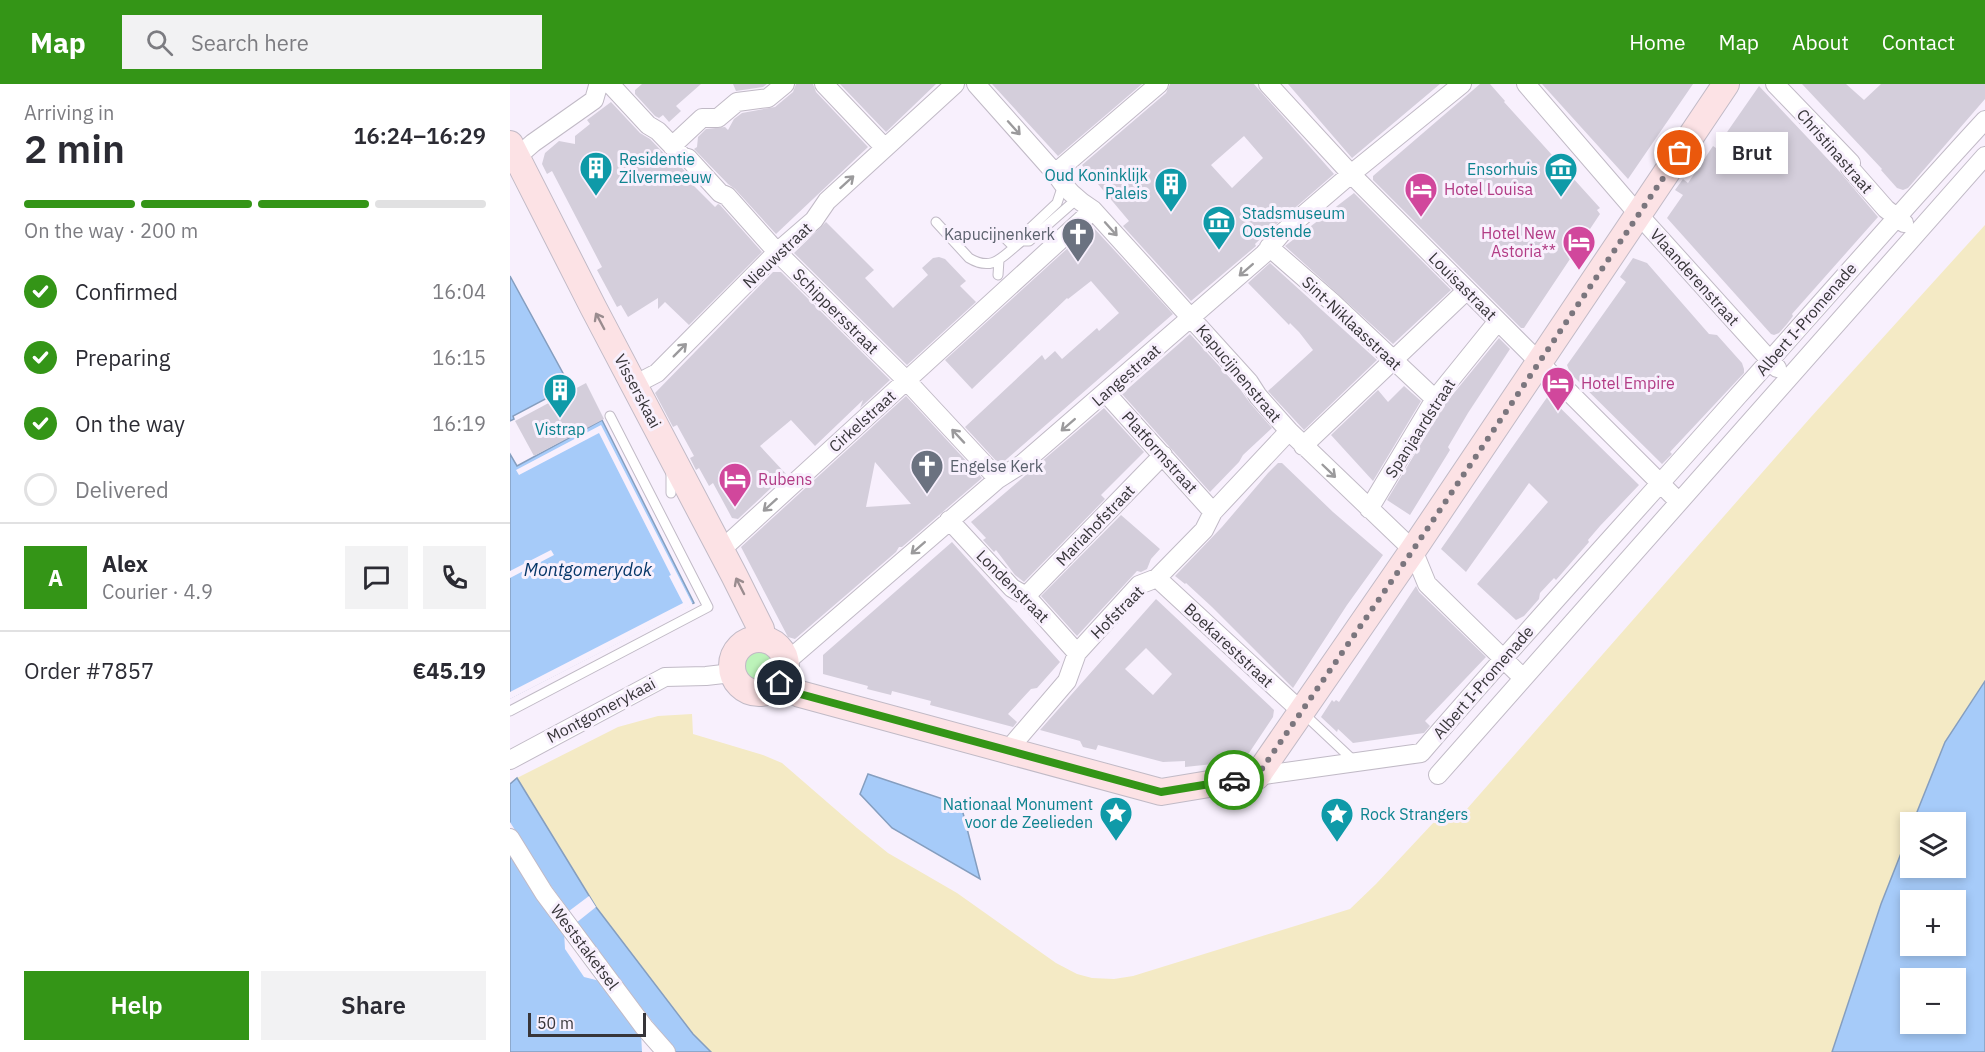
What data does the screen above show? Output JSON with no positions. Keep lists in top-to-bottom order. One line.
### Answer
{"streets":{"street":["Christinastraat","Nieuwstraat","Vlaanderenstraat","Louisastraat","Schippersstraat","Albert I-Promenade","Sint-Niklaasstraat","Kapucijnenstraat","Langestraat","Visserskaai","Cirkelstraat","Spanjaardstraat","Platformstraat","Mariahofstraat","Londenstraat","Hofstraat","Boekareststraat","Montgomerykaai","Weststaketsel"]},"crossings":[["Christinastraat","Albert I-Promenade"],["Nieuwstraat","Schippersstraat"],["Nieuwstraat","Visserskaai"],["Vlaanderenstraat","Albert I-Promenade"],["Louisastraat","Albert I-Promenade"],["Louisastraat","Langestraat"],["Louisastraat","Spanjaardstraat"],["Schippersstraat","Langestraat"],["Schippersstraat","Cirkelstraat"],["Albert I-Promenade","Kapucijnenstraat"],["Albert I-Promenade","Langestraat"],["Albert I-Promenade","Visserskaai"],["Albert I-Promenade","Hofstraat"],["Albert I-Promenade","Montgomerykaai"],["Sint-Niklaasstraat","Langestraat"],["Sint-Niklaasstraat","Spanjaardstraat"],["Kapucijnenstraat","Langestraat"],["Kapucijnenstraat","Cirkelstraat"],["Kapucijnenstraat","Spanjaardstraat"],["Kapucijnenstraat","Hofstraat"],["Langestraat","Visserskaai"],["Langestraat","Platformstraat"],["Langestraat","Londenstraat"],["Langestraat","Montgomerykaai"],["Visserskaai","Cirkelstraat"],["Visserskaai","Montgomerykaai"],["Platformstraat","Mariahofstraat"],["Platformstraat","Hofstraat"],["Mariahofstraat","Londenstraat"],["Londenstraat","Hofstraat"],["Hofstraat","Boekareststraat"]],"one_way":["Kapucijnenstraat","Langestraat","Visserskaai","Cirkelstraat"],"water":["Montgomerydok"],"places":{"other":["Brut"],"building":["Residentie Zilvermeeuw","Oud Koninklijk Paleis","Vistrap"],"museum":["Ensorhuis","Stadsmuseum Oostende"],"hotel":["Hotel Louisa","Hotel New Astoria**","Hotel Empire","Rubens"],"church":["Kapucijnenkerk","Engelse Kerk"],"place":["Nationaal Monument voor de Zeelieden","Rock Strangers"]},"scale_bar":"50 m","page":{"header":"Map","search":"Search here","nav":["Home","Map","About","Contact"],"heading":["2 min","Arriving in","16:24–16:29"],"panel":["Alex","Courier · 4.9","Order #7857","€45.19"],"bubble":"Brut","bar":"On the way · 200 m","list":[["Confirmed","16:04"],["Preparing","16:15"],["On the way","16:19"],"Delivered"],"round":"A","map_buttons":["+","−"],"buttons":["Help","Share"],"scale":"50 m"}}
